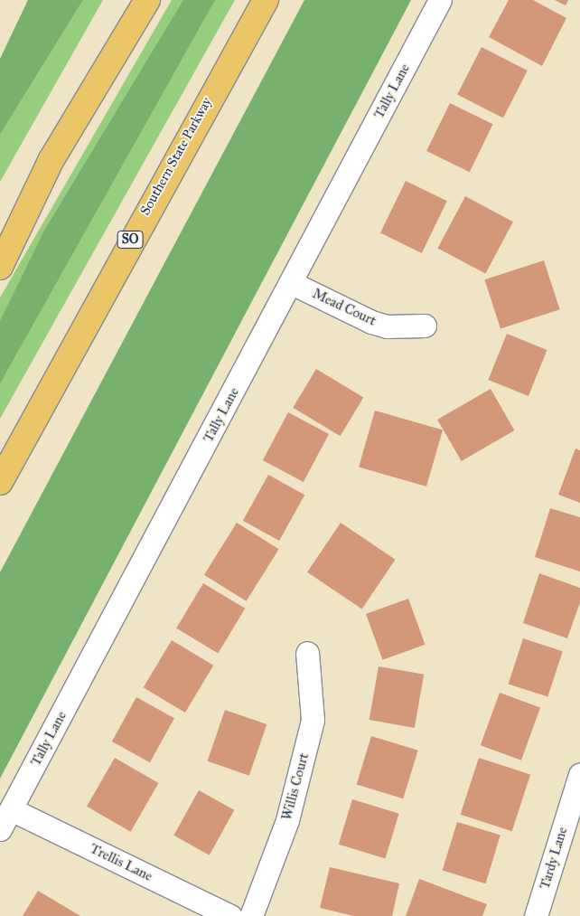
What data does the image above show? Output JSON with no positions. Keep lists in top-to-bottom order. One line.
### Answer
{"streets":{"highway":["Southern State Parkway","SO"],"street":["Tally Lane","Mead Court","Willis Court","Tardy Lane","Trellis Lane"]},"crossings":[["Tally Lane","Mead Court"],["Tally Lane","Trellis Lane"]]}
